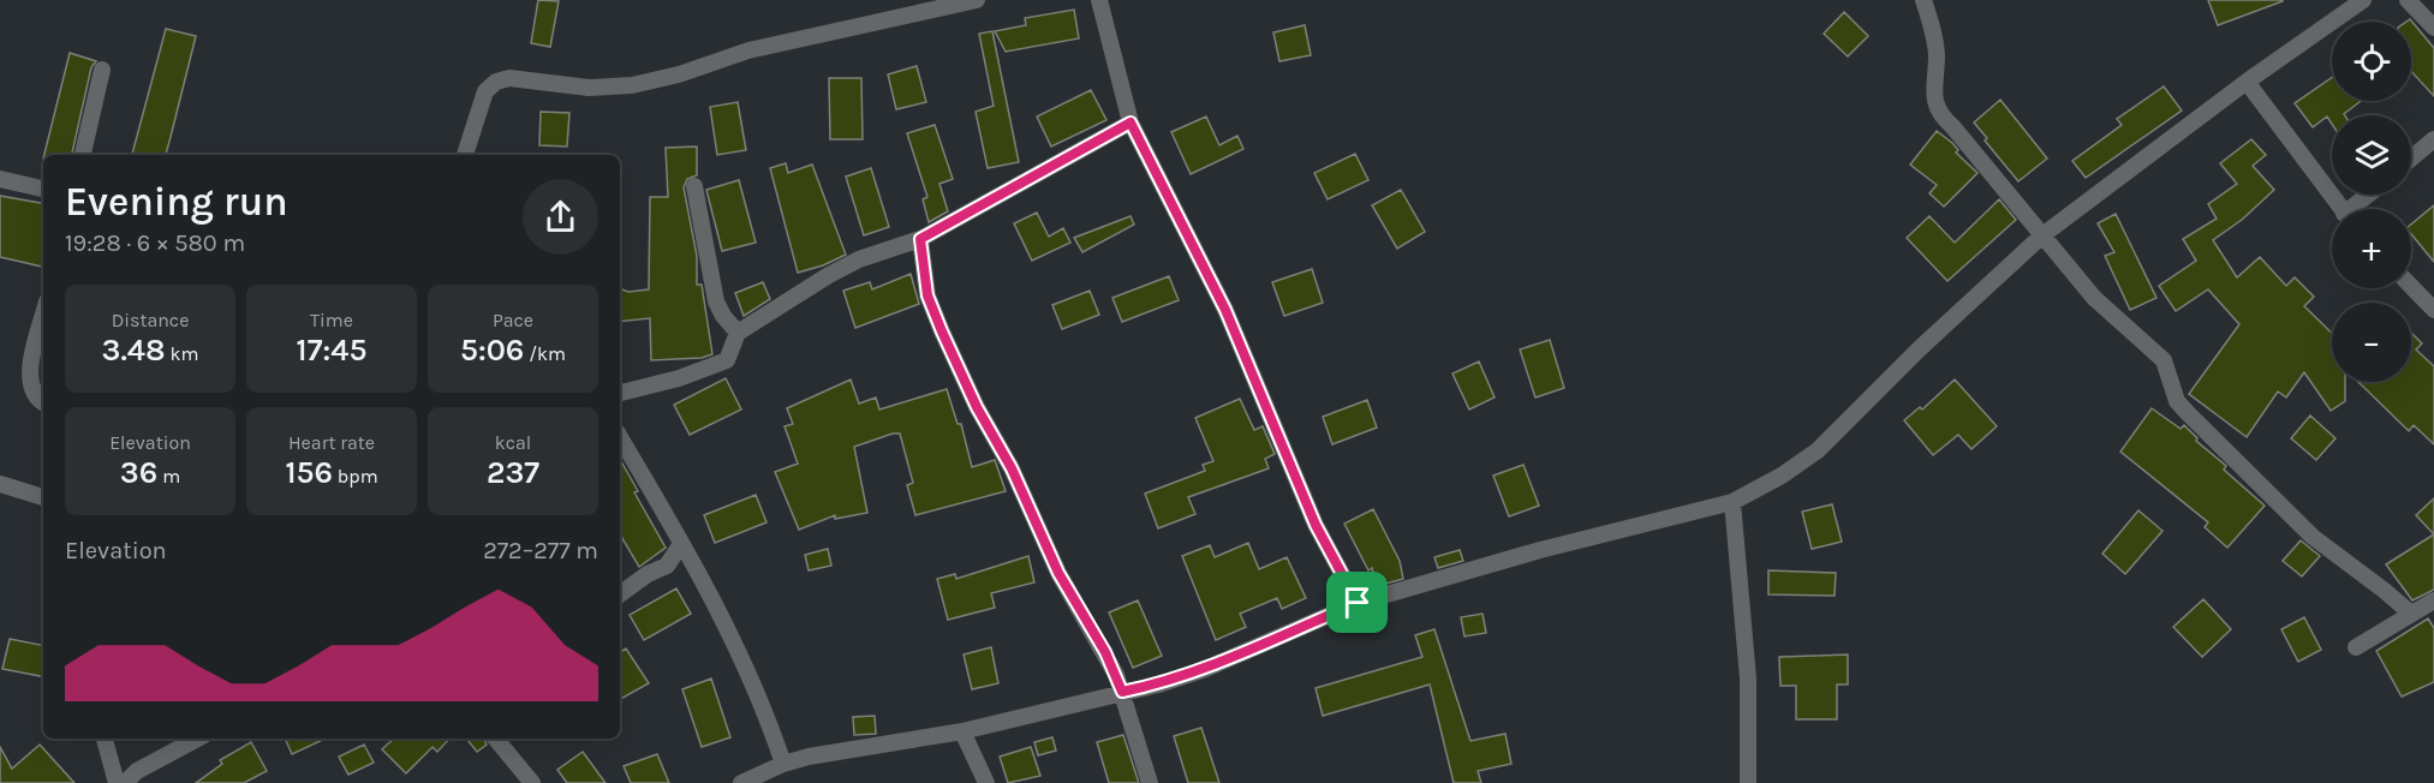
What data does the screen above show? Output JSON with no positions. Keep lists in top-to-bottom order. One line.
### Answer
{"page":{"map_buttons":["+","−"],"heading":["Evening run","19:28 · 6 × 580 m"],"stats":[["Distance","3.48 km"],["Time","17:45"],["Pace","5:06 /km"],["Elevation","36 m"],["Heart rate","156 bpm"],["kcal","237"]],"chart":["Elevation","272–277 m"]}}
